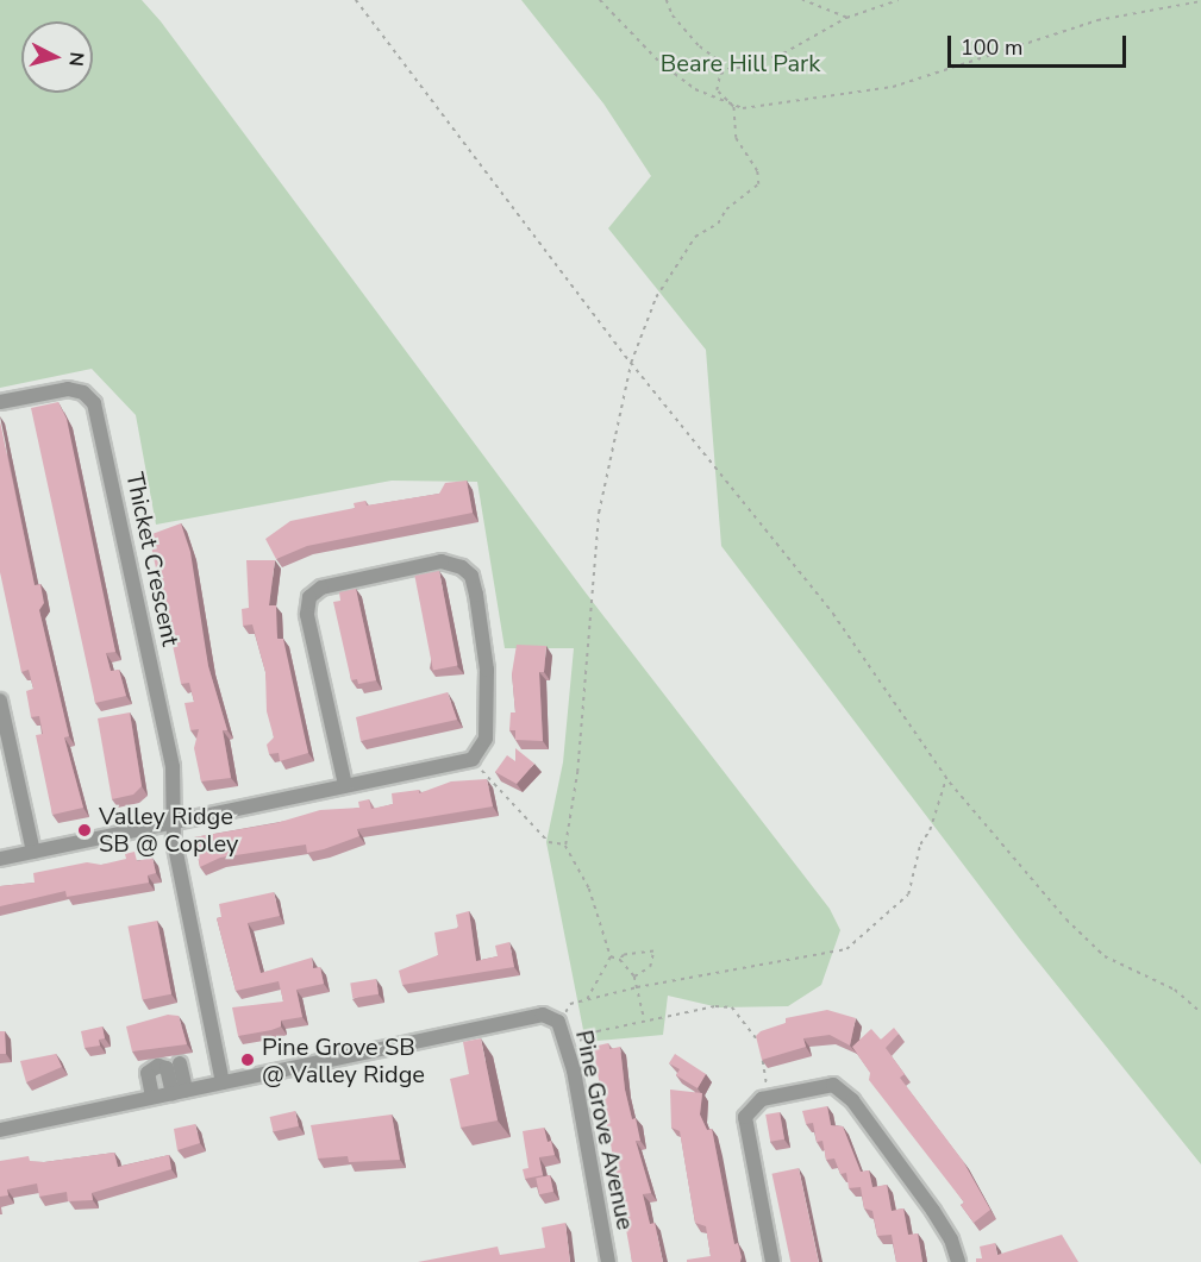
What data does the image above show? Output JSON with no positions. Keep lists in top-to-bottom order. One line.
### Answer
{"streets":{"street":["Thicket Crescent","Pine Grove Avenue"]},"crossings":[["Thicket Crescent","Pine Grove Avenue"]],"parks":["Beare Hill Park"],"places":["Valley Ridge SB @ Copley","Pine Grove SB @ Valley Ridge"],"scale_bar":"100 m","north":"right"}
